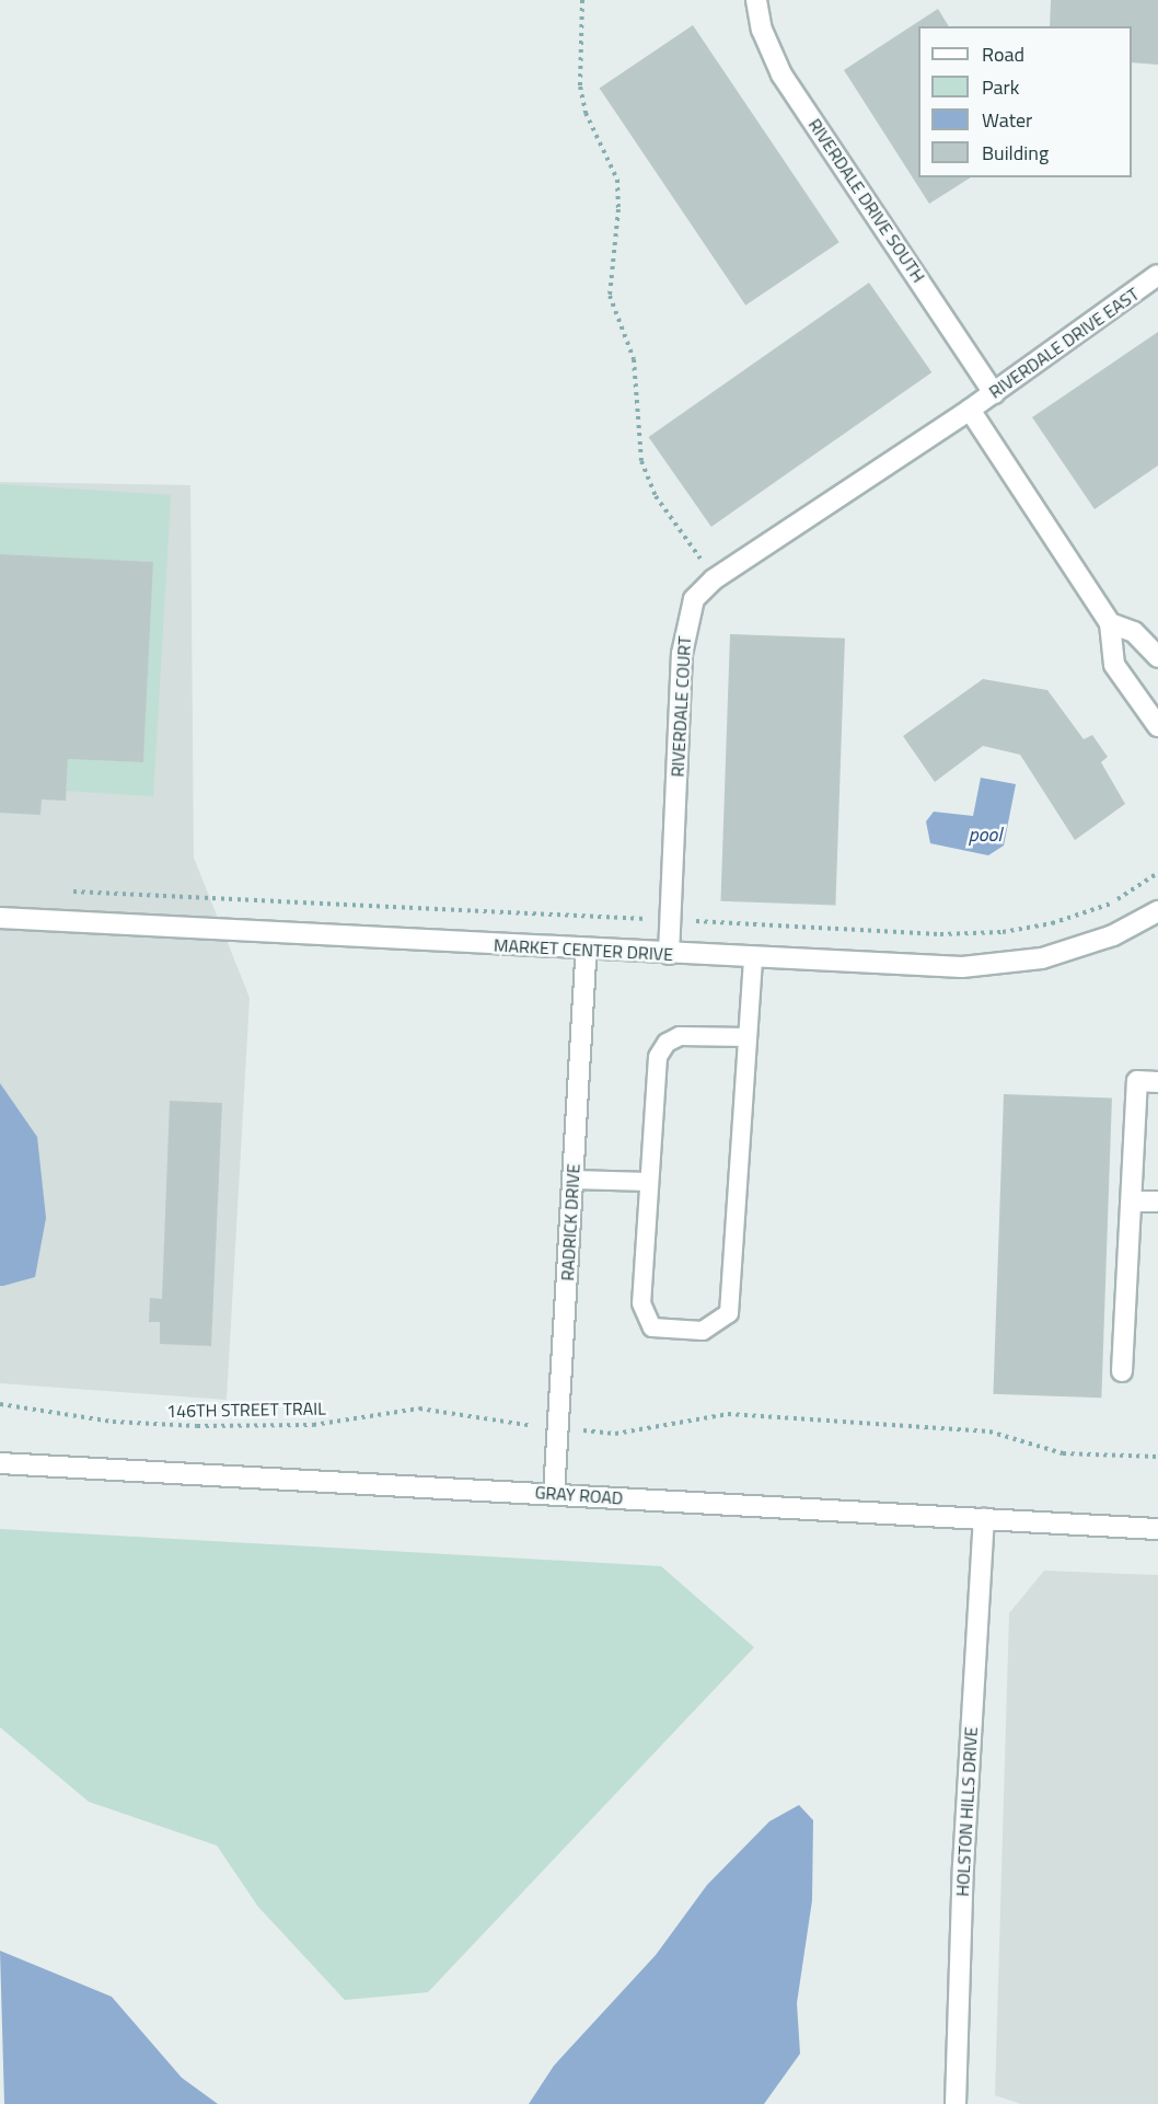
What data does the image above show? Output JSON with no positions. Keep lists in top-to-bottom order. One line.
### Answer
{"streets":{"street":["RIVERDALE DRIVE SOUTH","RIVERDALE DRIVE EAST","RIVERDALE COURT","MARKET CENTER DRIVE","RADRICK DRIVE","GRAY ROAD","HOLSTON HILLS DRIVE"],"path":["146TH STREET TRAIL"]},"crossings":[["RIVERDALE DRIVE SOUTH","RIVERDALE DRIVE EAST"],["RIVERDALE DRIVE EAST","RIVERDALE COURT"],["RIVERDALE COURT","MARKET CENTER DRIVE"],["MARKET CENTER DRIVE","RADRICK DRIVE"],["RADRICK DRIVE","146TH STREET TRAIL"],["RADRICK DRIVE","GRAY ROAD"],["GRAY ROAD","HOLSTON HILLS DRIVE"]],"water":["pool"],"legend":["Road","Park","Water","Building"]}
